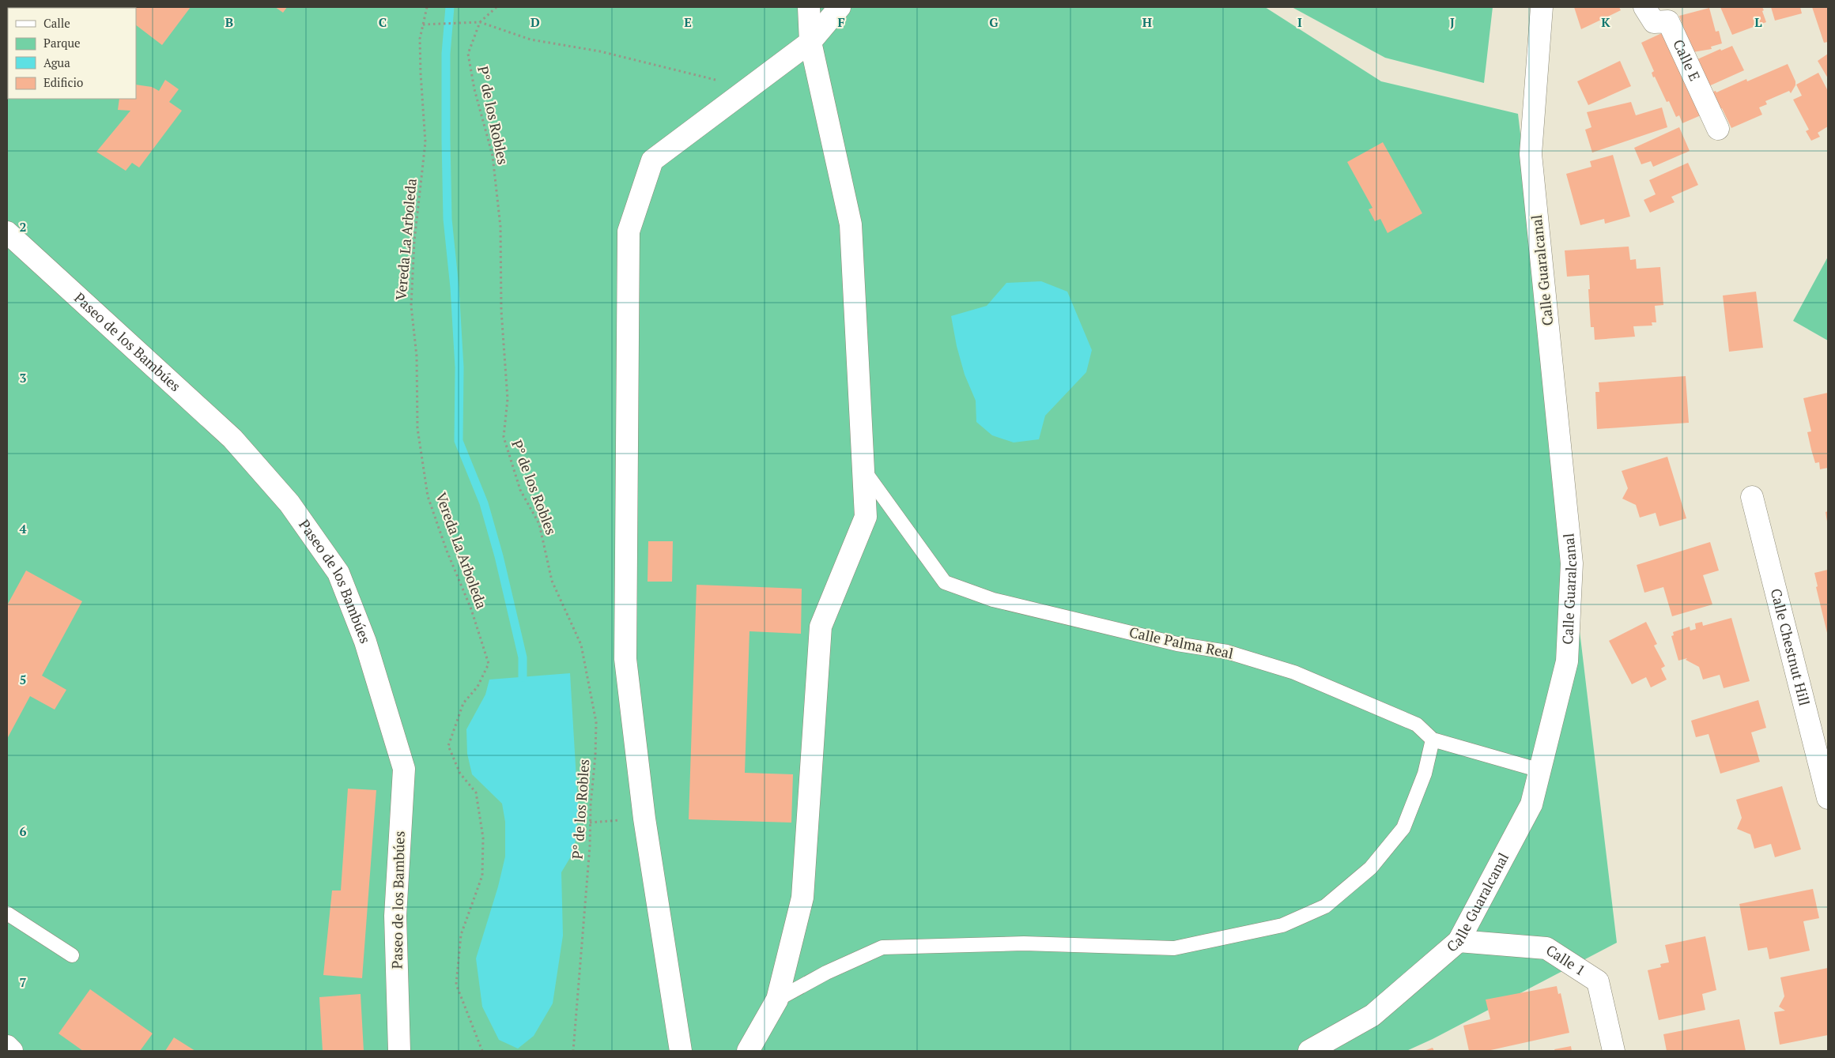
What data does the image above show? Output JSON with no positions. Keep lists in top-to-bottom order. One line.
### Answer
{"streets":{"street":["Calle E","Calle Guaralcanal","Paseo de los Bambúes","Calle Chestnut Hill","Calle 1"],"lane":["Calle Palma Real"],"path":["P° de los Robles","Vereda La Arboleda"]},"crossings":[["Calle Guaralcanal","Calle Palma Real"],["Calle Guaralcanal","Calle 1"]],"legend":["Calle","Parque","Agua","Edificio"],"grid":{"columns":["B","C","D","E","F","G","H","I","J","K","L"],"rows":["2","3","4","5","6","7"]}}
